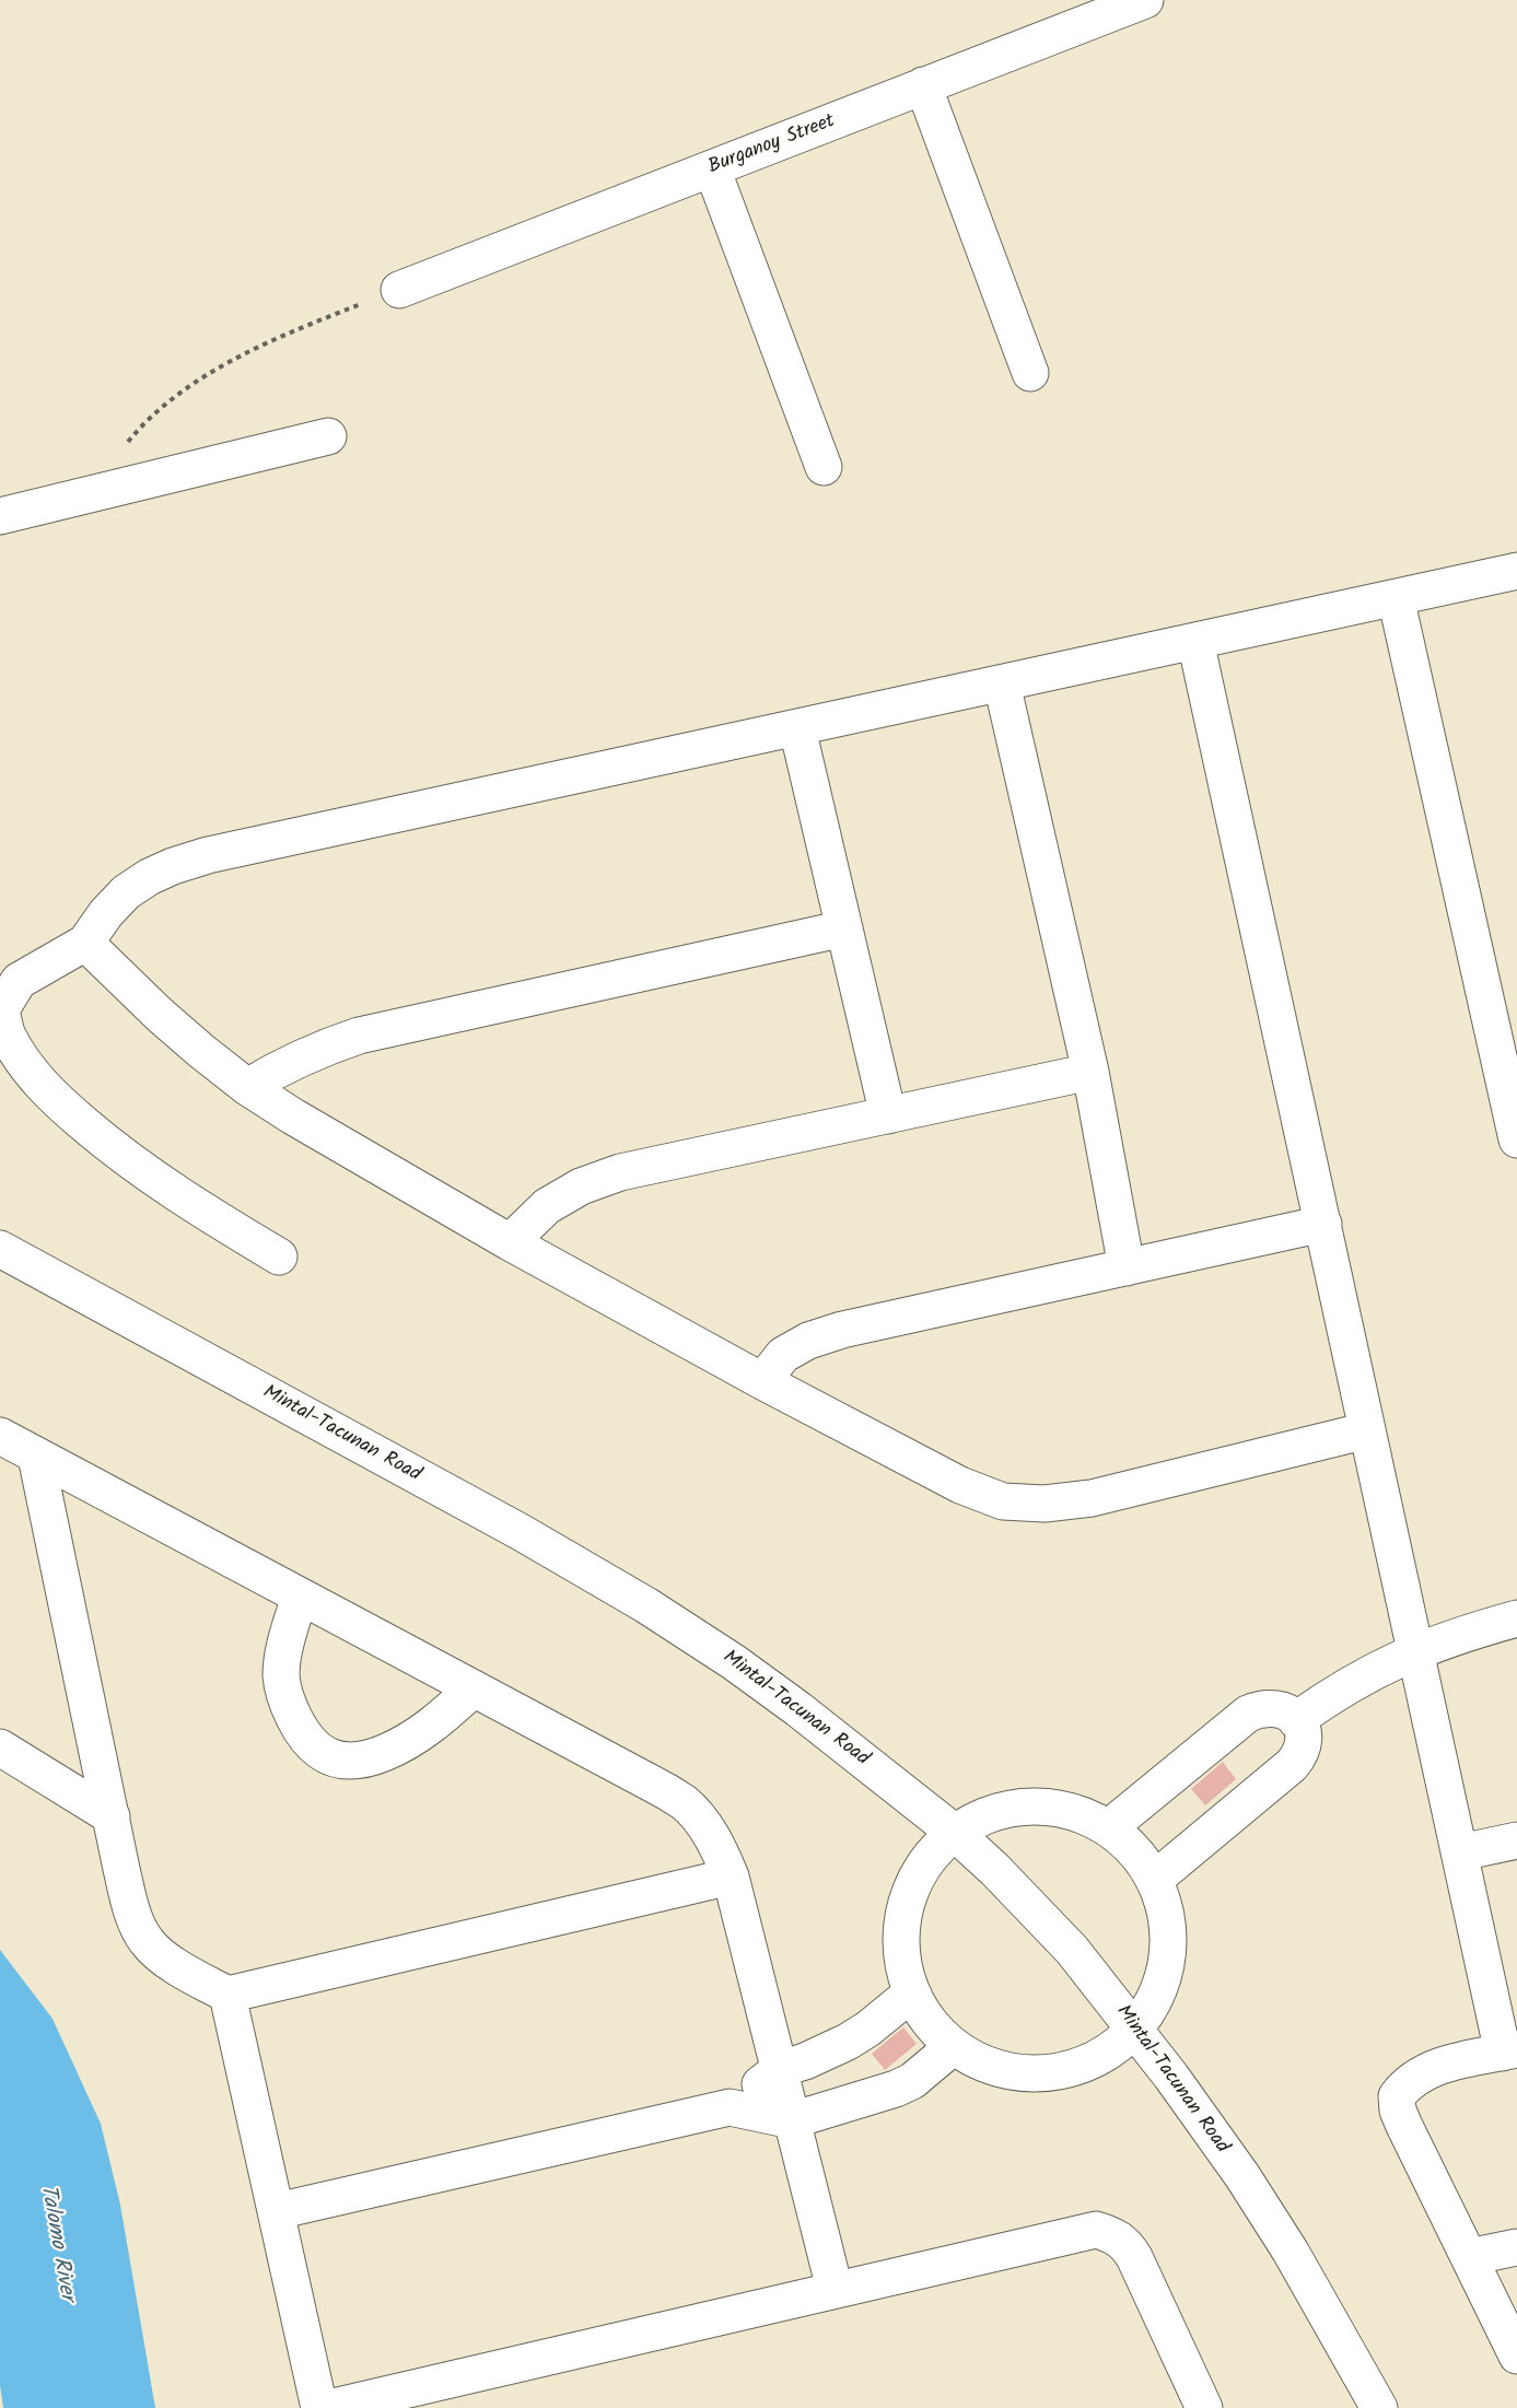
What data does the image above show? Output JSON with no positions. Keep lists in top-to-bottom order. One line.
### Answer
{"streets":{"street":["Burganoy Street","Mintal-Tacunan Road"]},"water":["Talomo River"]}
